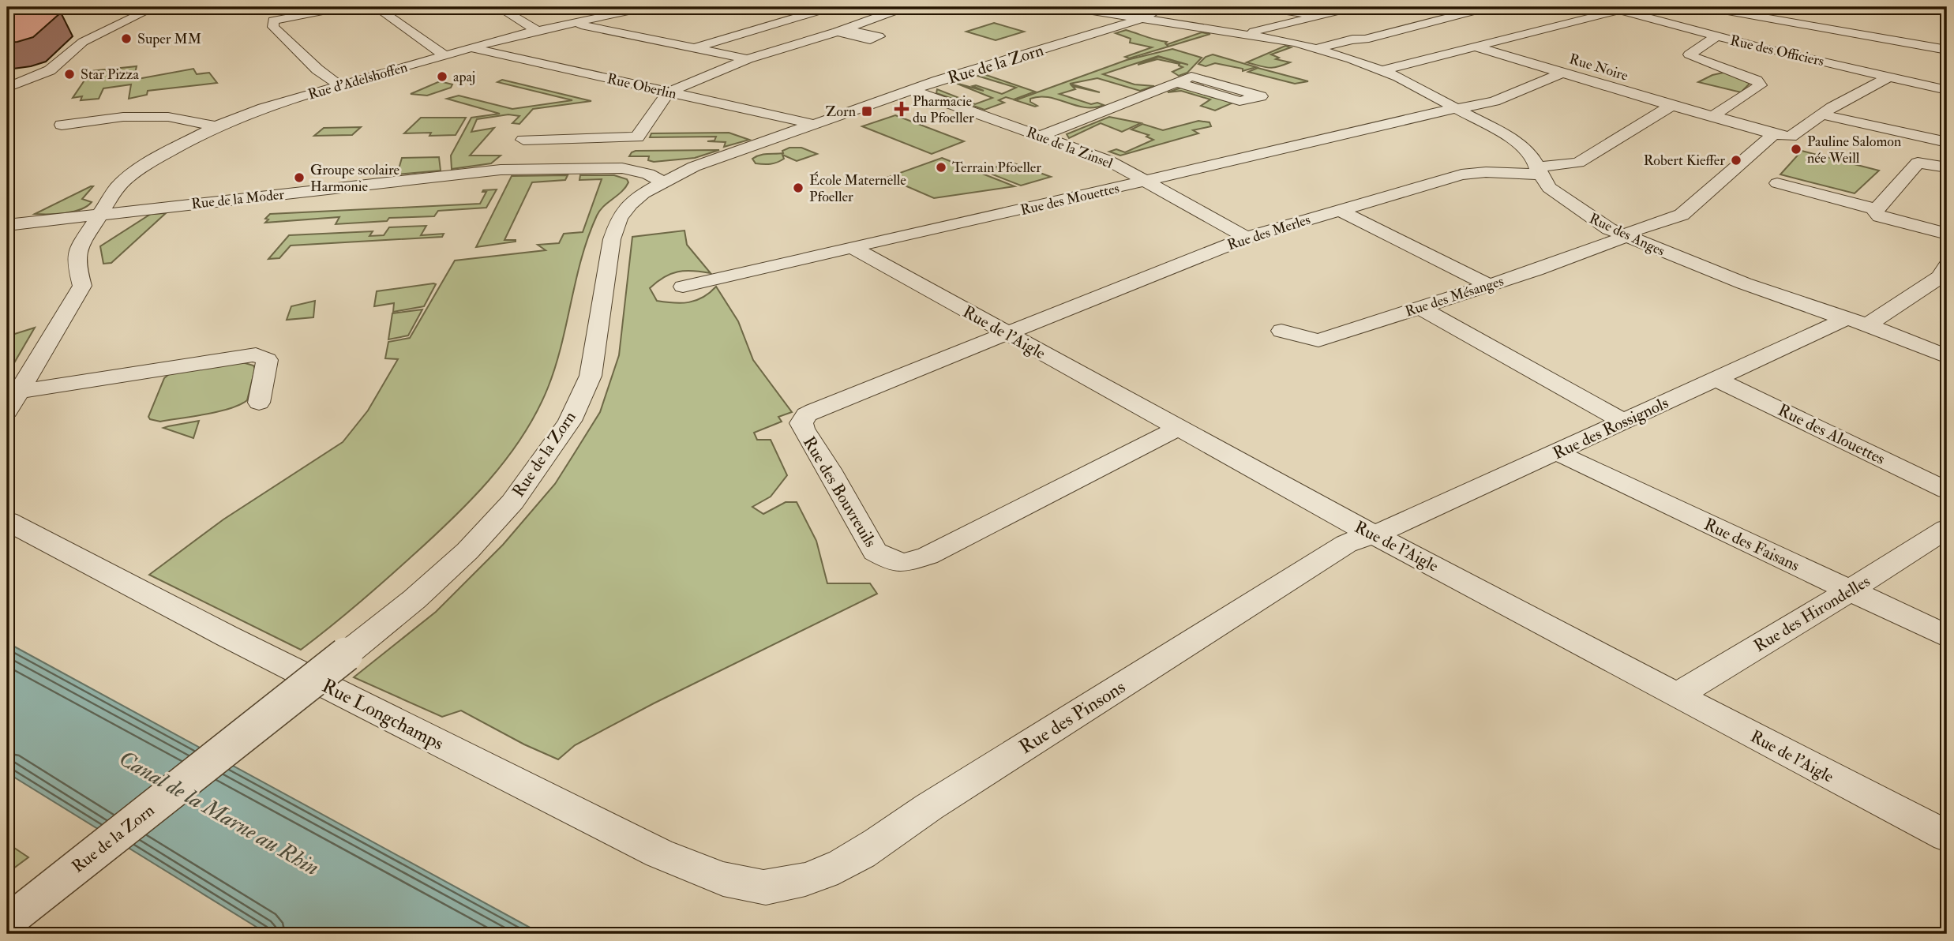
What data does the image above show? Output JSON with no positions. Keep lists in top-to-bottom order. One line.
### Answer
{"streets":{"street":["Rue des Officiers","Rue de la Zorn","Rue Noire","Rue d'Adelshoffen","Rue Oberlin","Rue de la Zinsel","Rue de la Moder","Rue des Mouettes","Rue des Merles","Rue des Anges","Rue des Mésanges","Rue de l'Aigle","Rue des Rossignols","Rue des Alouettes","Rue des Bouvreuils","Rue des Faisans","Rue des Hirondelles","Rue Longchamps","Rue des Pinsons"]},"crossings":[["Rue des Officiers","Rue des Mésanges"],["Rue de la Zorn","Rue Oberlin"],["Rue de la Zorn","Rue de la Zinsel"],["Rue de la Zorn","Rue de la Moder"],["Rue de la Zorn","Rue des Anges"],["Rue Noire","Rue des Mouettes"],["Rue Noire","Rue des Merles"],["Rue Noire","Rue des Mésanges"],["Rue d'Adelshoffen","Rue Oberlin"],["Rue d'Adelshoffen","Rue de la Moder"],["Rue de la Zinsel","Rue des Mouettes"],["Rue de la Zinsel","Rue des Merles"],["Rue des Mouettes","Rue des Anges"],["Rue des Mouettes","Rue de l'Aigle"],["Rue des Merles","Rue des Anges"],["Rue des Merles","Rue de l'Aigle"],["Rue des Merles","Rue des Bouvreuils"],["Rue des Anges","Rue des Mésanges"],["Rue des Anges","Rue des Rossignols"],["Rue de l'Aigle","Rue des Rossignols"],["Rue de l'Aigle","Rue des Bouvreuils"],["Rue de l'Aigle","Rue des Hirondelles"],["Rue de l'Aigle","Rue des Pinsons"],["Rue des Rossignols","Rue des Alouettes"],["Rue des Rossignols","Rue des Faisans"],["Rue des Rossignols","Rue des Pinsons"],["Rue des Faisans","Rue des Hirondelles"],["Rue Longchamps","Rue des Pinsons"]],"water":["Canal de la Marne au Rhin"],"places":{"other":["Super MM","Star Pizza","apaj","Pauline Salomon née Weill","Robert Kieffer","Terrain Pfoeller","Groupe scolaire Harmonie","École Maternelle Pfoeller"],"health":["Pharmacie du Pfoeller"],"transit":["Zorn"]}}
